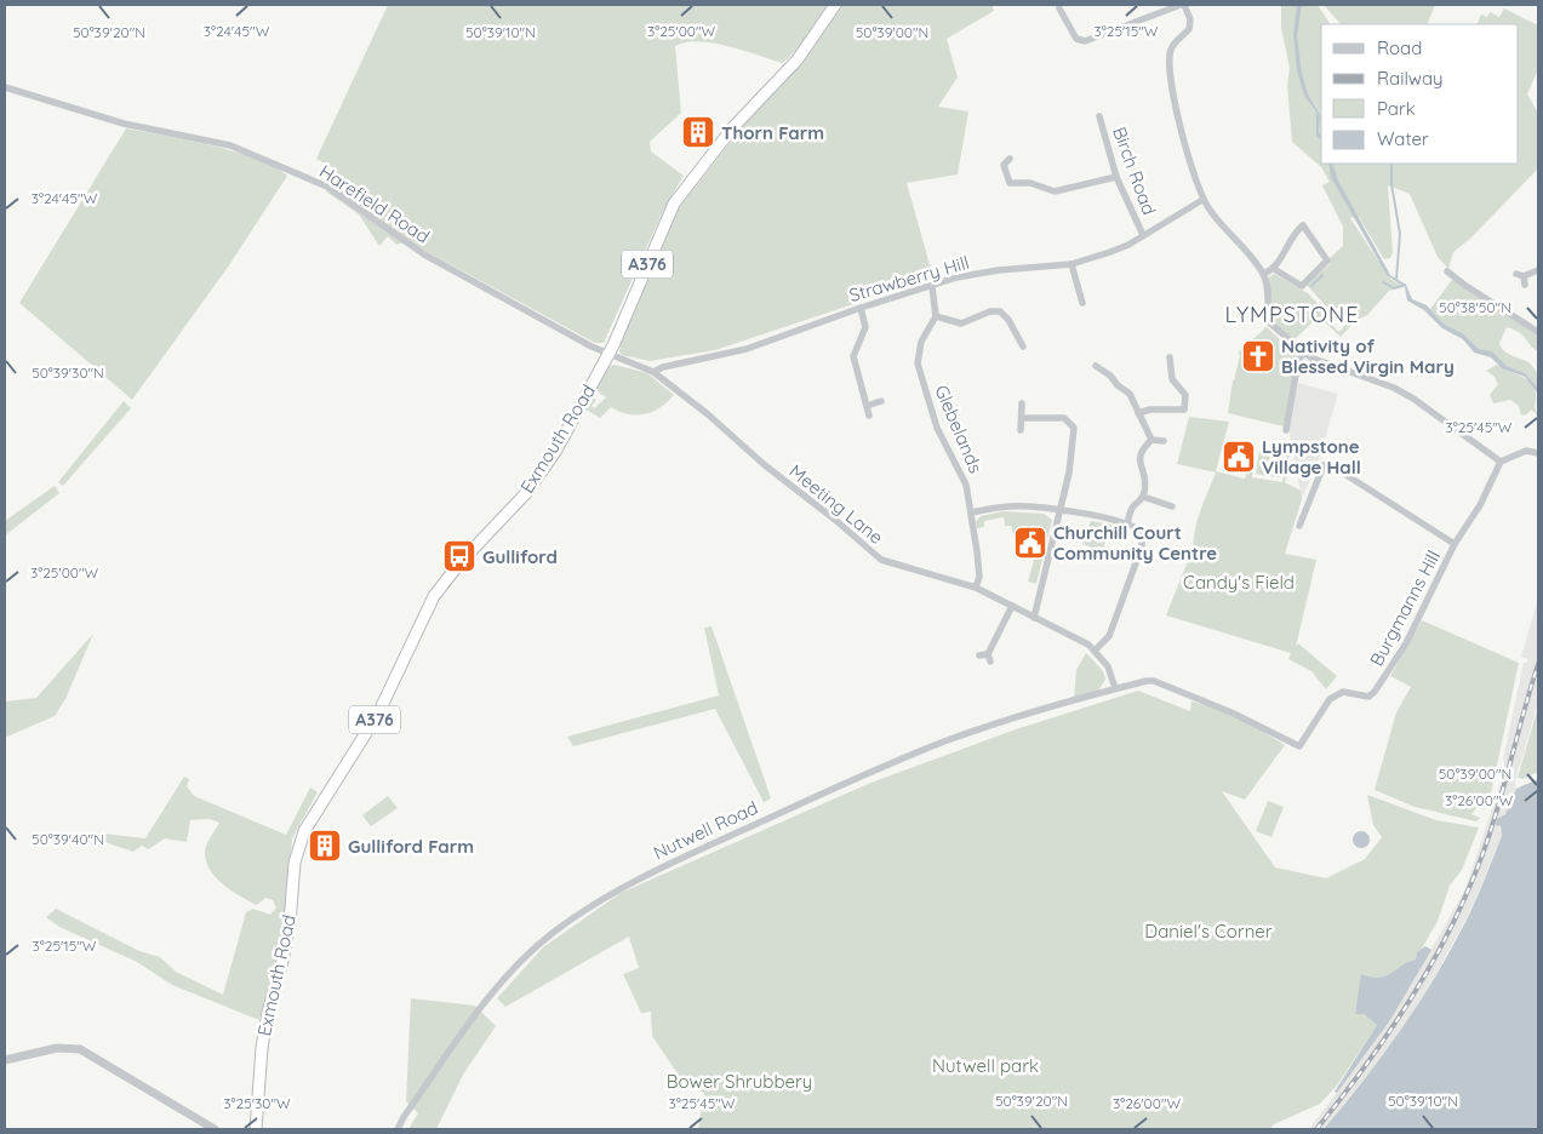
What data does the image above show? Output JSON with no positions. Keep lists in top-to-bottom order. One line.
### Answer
{"streets":{"highway":["A376","Exmouth Road"],"street":["Birch Road","Harefield Road","Strawberry Hill","Glebelands","Meeting Lane","Burgmanns Hill","Nutwell Road"]},"crossings":[["Birch Road","Strawberry Hill"],["Harefield Road","Exmouth Road"],["Harefield Road","Meeting Lane"],["Strawberry Hill","Meeting Lane"],["Glebelands","Meeting Lane"],["Exmouth Road","Meeting Lane"],["Meeting Lane","Burgmanns Hill"],["Meeting Lane","Nutwell Road"],["Burgmanns Hill","Nutwell Road"]],"districts":["LYMPSTONE"],"parks":["Candy's Field","Daniel's Corner","Nutwell park","Bower Shrubbery"],"places":{"building":["Thorn Farm","Gulliford Farm"],"church":["Nativity of Blessed Virgin Mary"],"public building":["Lympstone Village Hall","Churchill Court Community Centre"],"bus stop":["Gulliford"]},"legend":["Road","Railway","Park","Water"],"coordinates":["3°24'45\"W","3°25'00\"W","3°25'15\"W","50°39'20\"N","50°39'10\"N","50°39'00\"N","50°38'50\"N","50°39'30\"N","3°25'45\"W","3°26'00\"W","50°39'40\"N","3°25'30\"W"]}
